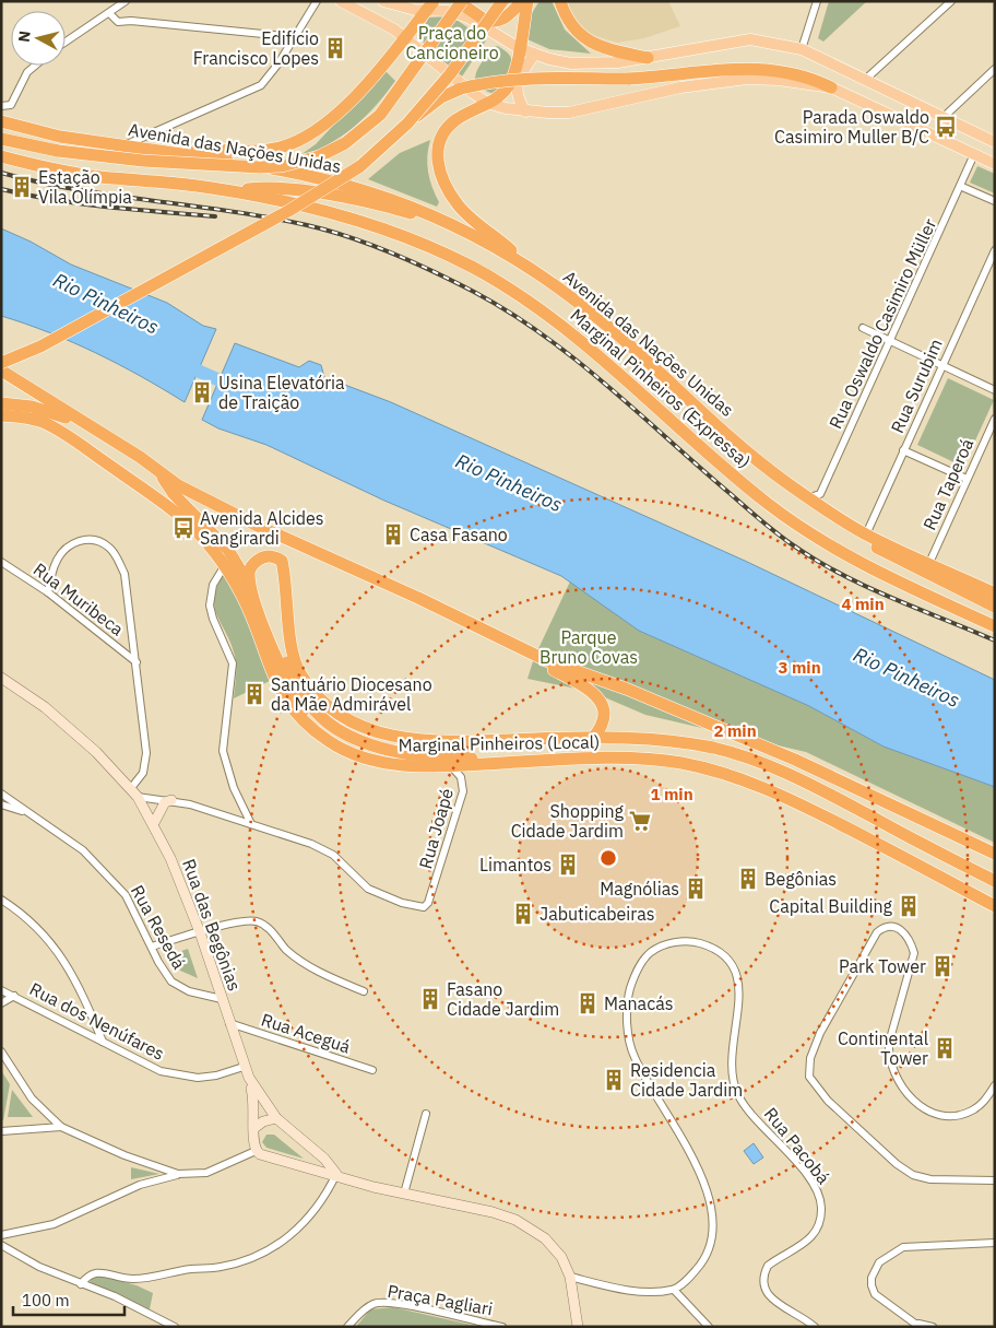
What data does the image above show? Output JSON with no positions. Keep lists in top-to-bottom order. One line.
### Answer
{"streets":{"highway":["Avenida das Nações Unidas","Marginal Pinheiros (Expressa)","Marginal Pinheiros (Local)"],"main road":["Rua das Begônias"],"street":["Rua Oswaldo Casimiro Müller","Rua Surubim","Rua Taperoá","Rua Muribeca","Rua Joapé","Rua Resedá","Rua dos Nenúfares","Rua Aceguá","Rua Pacobá","Praça Pagliari"]},"crossings":[["Avenida das Nações Unidas","Rua Oswaldo Casimiro Müller"],["Avenida das Nações Unidas","Rua Surubim"],["Avenida das Nações Unidas","Rua Taperoá"],["Marginal Pinheiros (Local)","Rua Joapé"],["Rua das Begônias","Rua Resedá"],["Rua das Begônias","Rua dos Nenúfares"],["Rua das Begônias","Rua Aceguá"]],"water":["Rio Pinheiros"],"parks":["Praça do Cancioneiro","Parque Bruno Covas"],"places":{"building":["Edifício Francisco Lopes","Estação Vila Olímpia","Usina Elevatória de Traição","Casa Fasano","Santuário Diocesano da Mãe Admirável","Limantos","Begônias","Magnólias","Capital Building","Jabuticabeiras","Park Tower","Fasano Cidade Jardim","Manacás","Continental Tower","Residencia Cidade Jardim"],"bus stop":["Parada Oswaldo Casimiro Muller B/C","Avenida Alcides Sangirardi"],"supermarket":["Shopping Cidade Jardim"]},"scale_bar":"100 m","north":"left","rings":["4 min","3 min","2 min","1 min"]}
